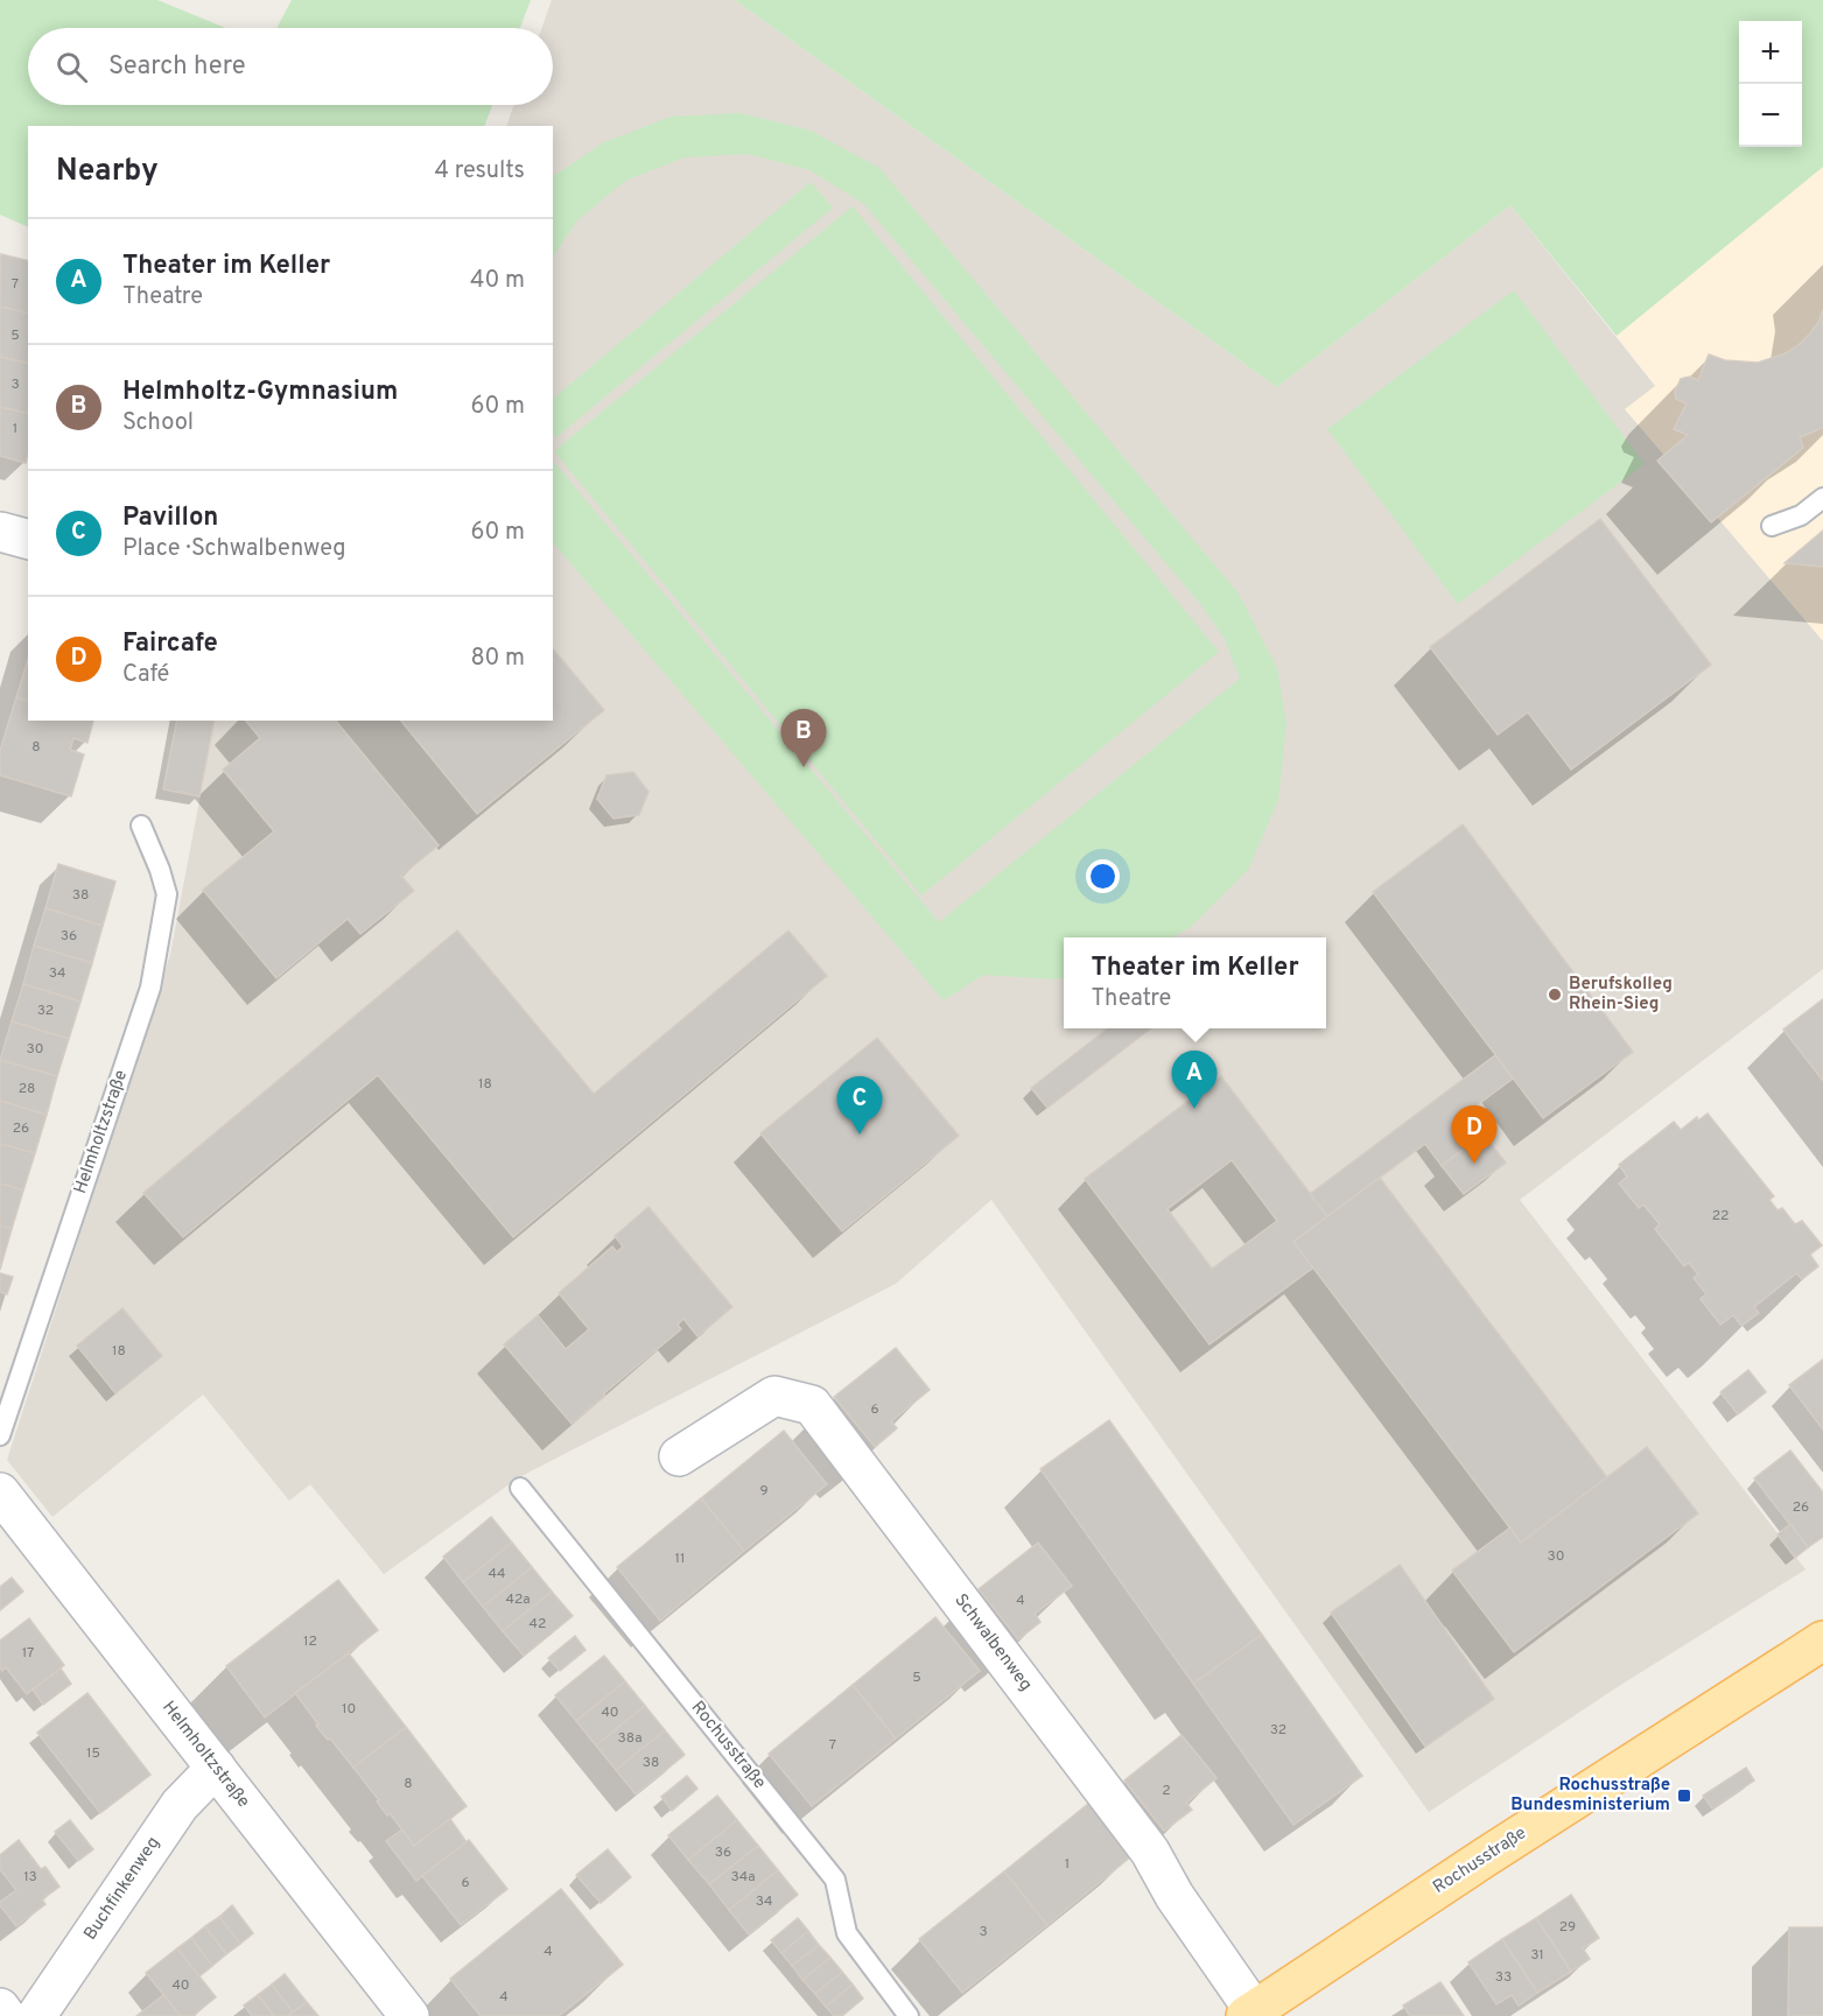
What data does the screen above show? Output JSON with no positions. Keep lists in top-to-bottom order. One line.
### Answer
{"streets":{"main road":["Rochusstraße"],"street":["Helmholtzstraße","Schwalbenweg","Buchfinkenweg"]},"crossings":[["Helmholtzstraße","Buchfinkenweg"],["Schwalbenweg","Rochusstraße"]],"places":{"other":["Berufskolleg Rhein-Sieg"],"transit":["Rochusstraße Bundesministerium"]},"house_numbers":["7","5","3","1","8","38","36","34","32","30","18","28","26","22","18","6","9","26","30","11","44","42a","4","42","12","17","5","10","40","32","38a","7","15","38","8","2","36","1","13","34a","6","34","29","3","4","31","33","40","4"],"page":{"map_buttons":["+","−"],"search":"Search here","heading":["Nearby","4 results"],"list":[{"mark":"A","name":"Theater im Keller","note":"Theatre","value":"40 m"},{"mark":"B","name":"Helmholtz-Gymnasium","note":"School","value":"60 m"},{"mark":"C","name":"Pavillon","note":"Place · Schwalbenweg","value":"60 m"},{"mark":"D","name":"Faircafe","note":"Café","value":"80 m"}],"pins":["B","A","C","D"],"popup":["Theater im Keller","Theatre"]}}
